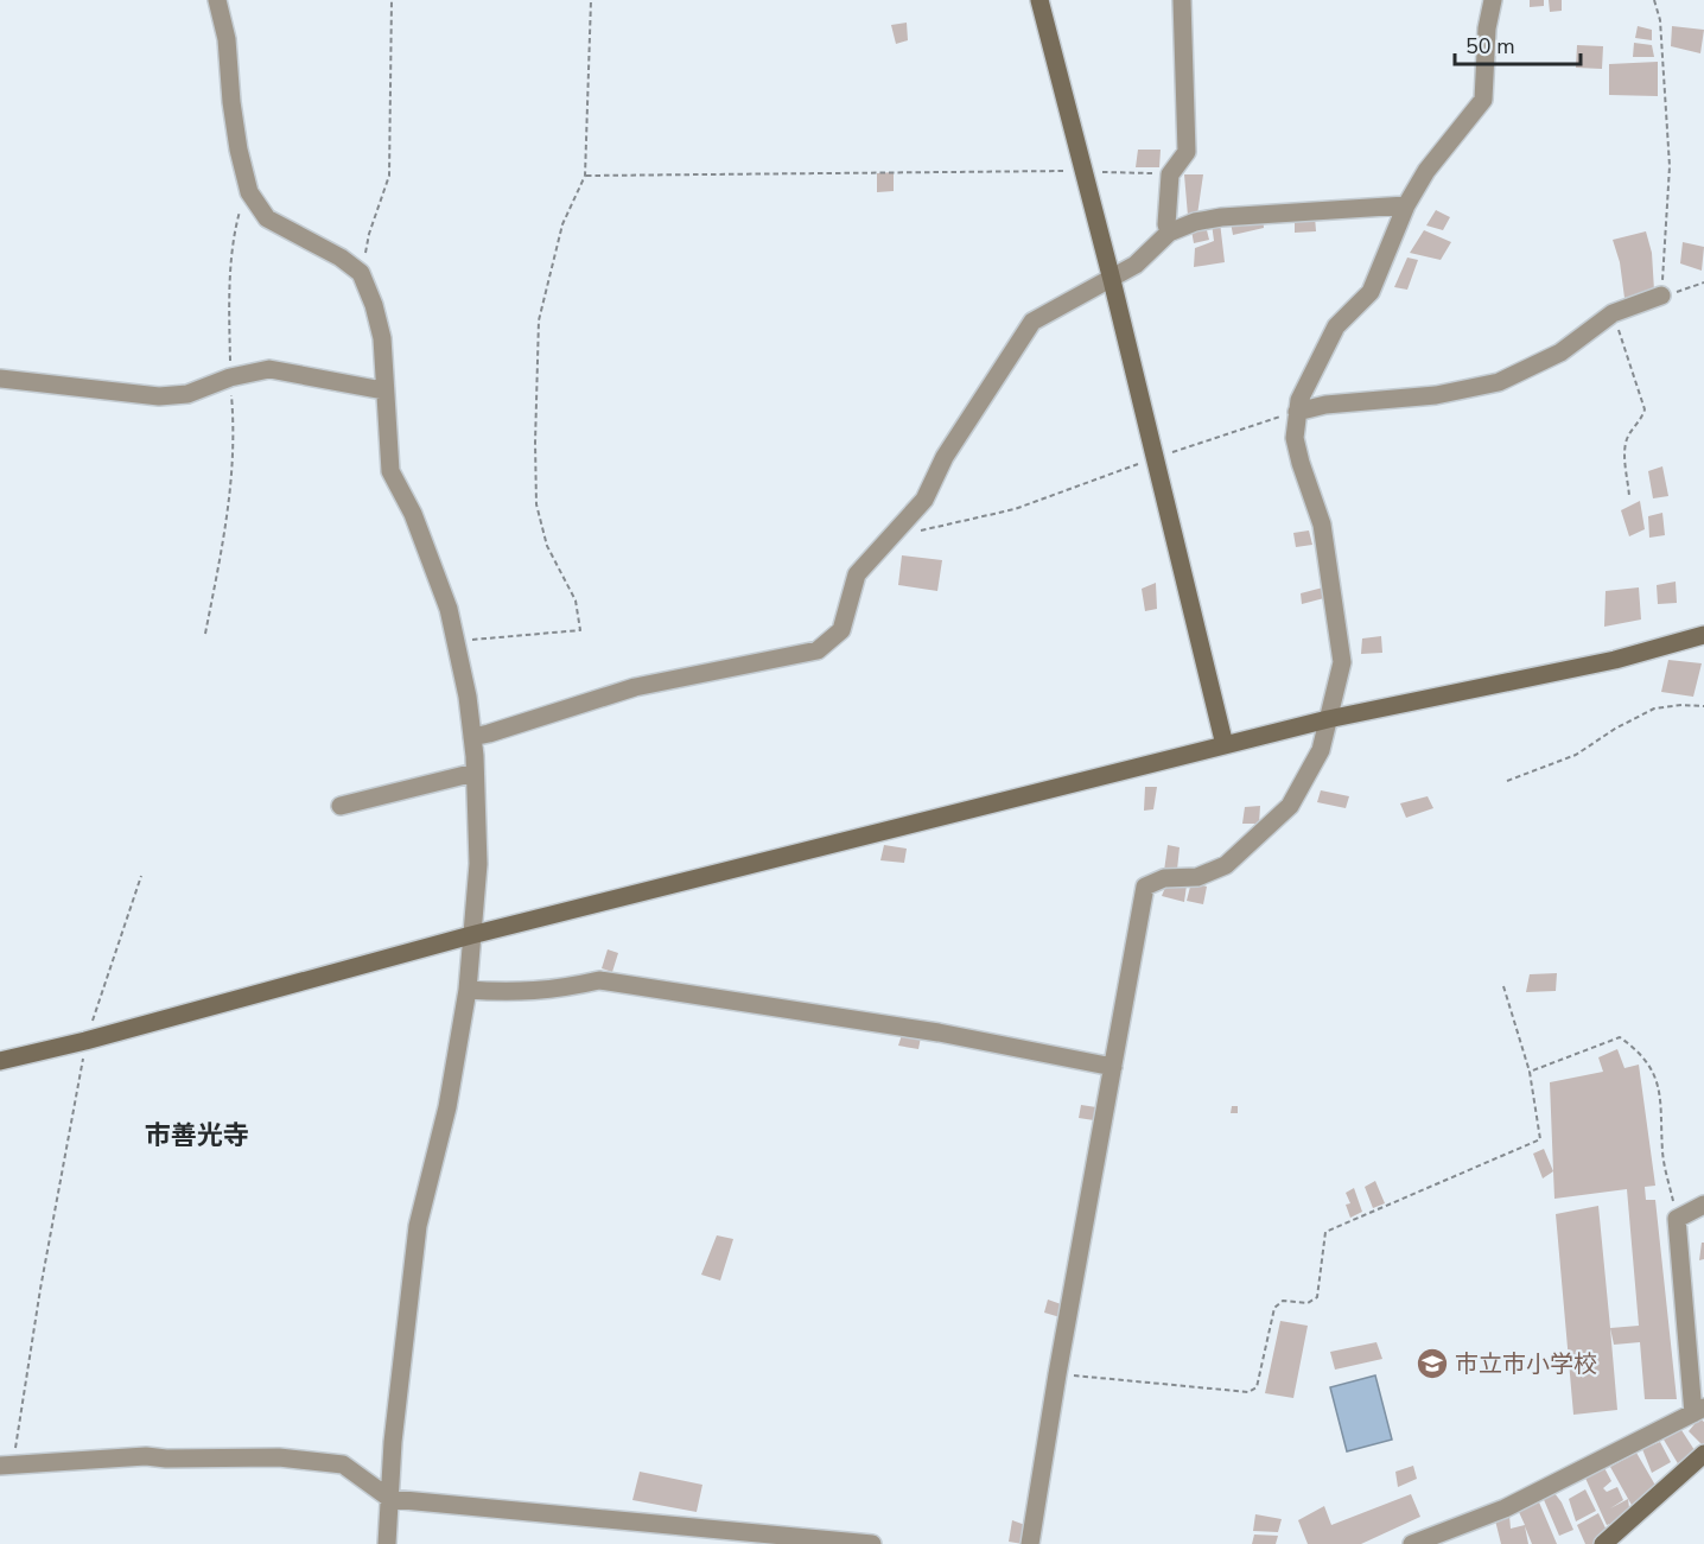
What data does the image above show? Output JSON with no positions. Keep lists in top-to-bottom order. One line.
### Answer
{"districts":["市善光寺"],"places":{"school or university":["市立市小学校"]},"scale_bar":"50 m"}
